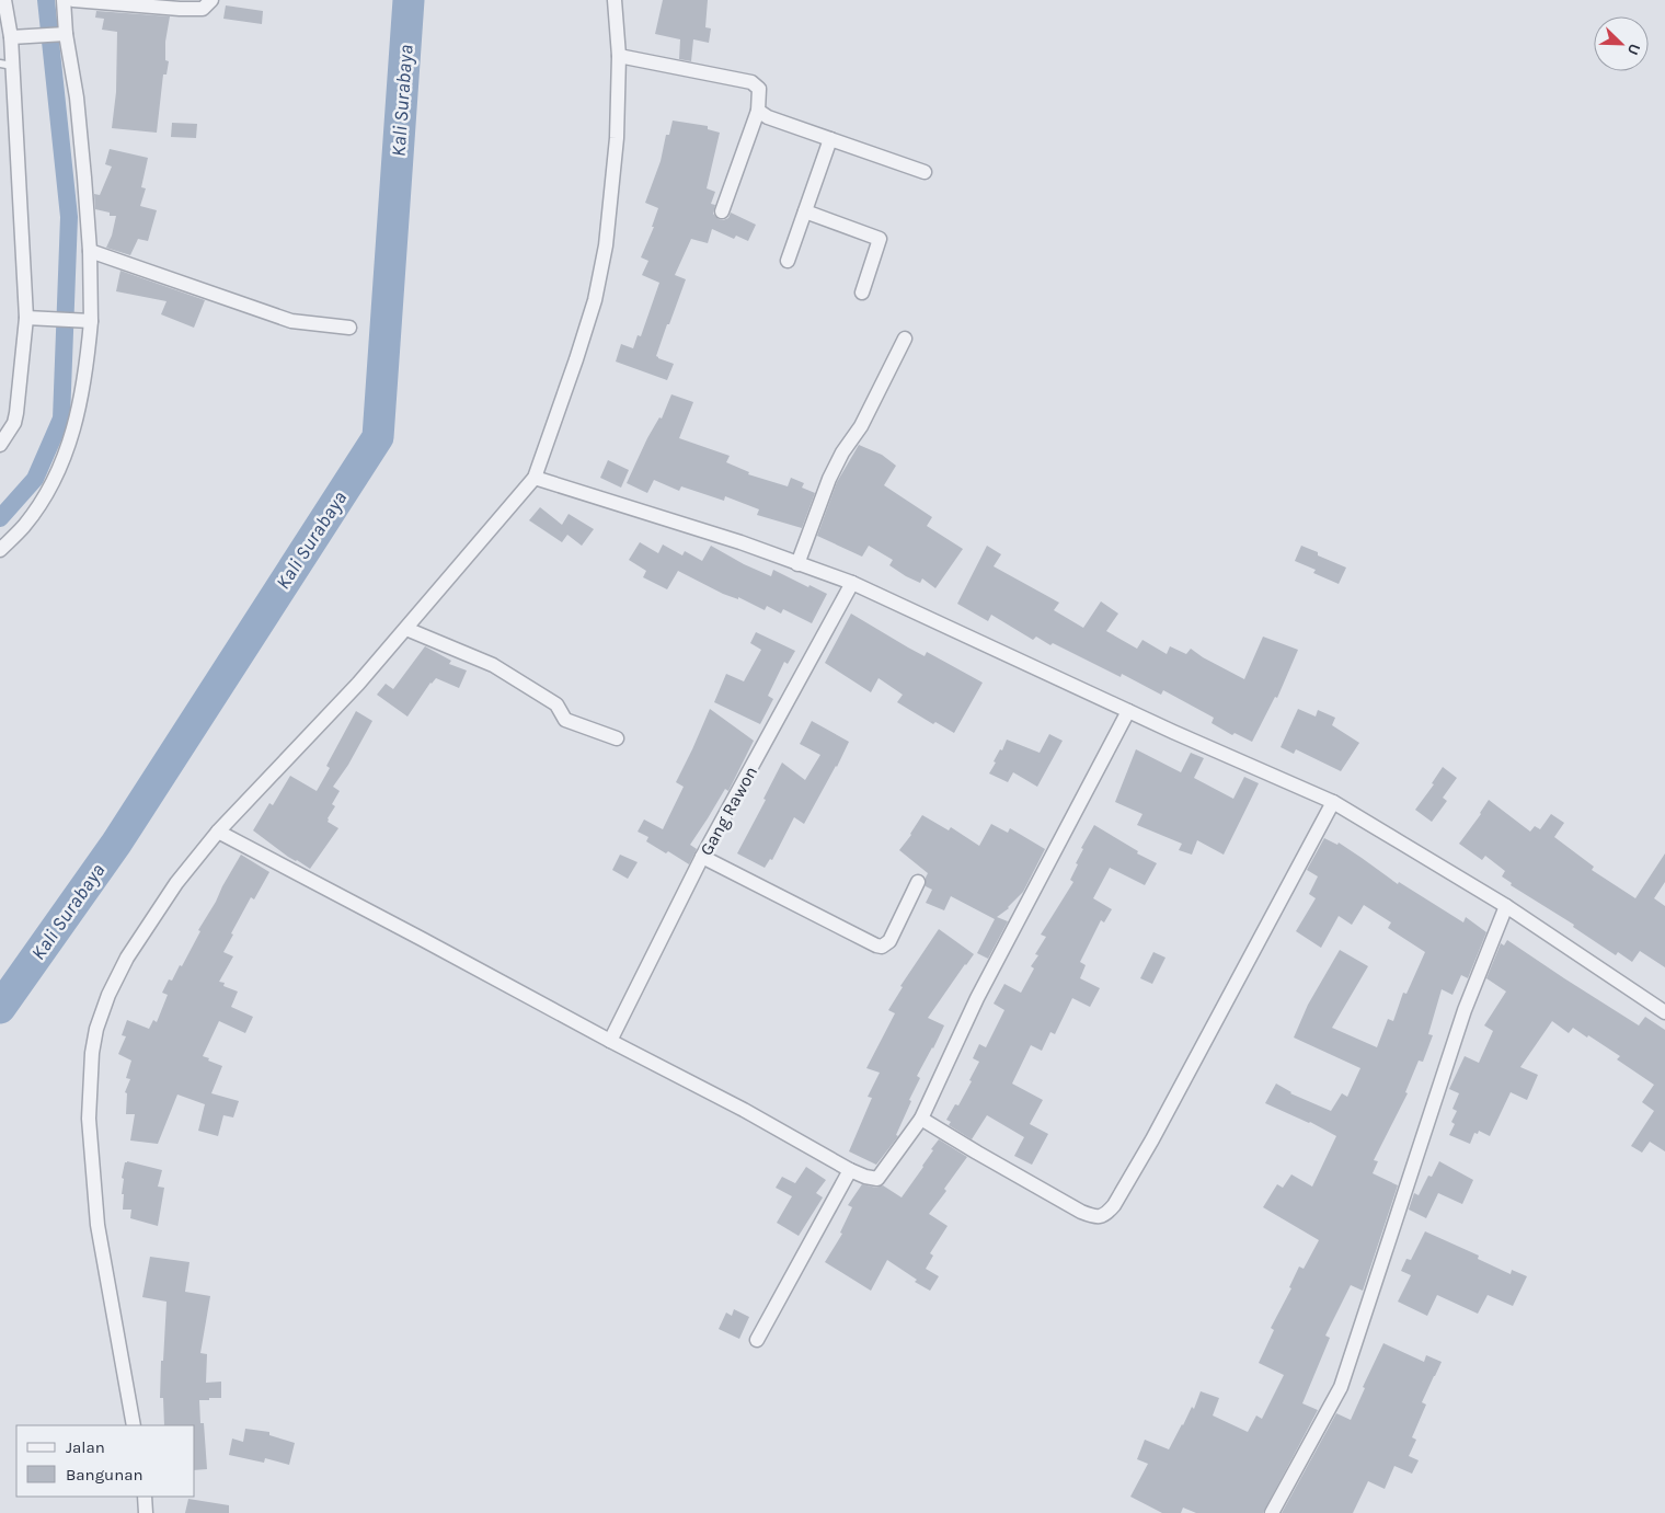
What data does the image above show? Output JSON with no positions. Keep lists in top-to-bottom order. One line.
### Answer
{"streets":{"street":["Gang Rawon"]},"water":["Kali Surabaya"],"legend":["Jalan","Bangunan"],"north":"bottom right"}
